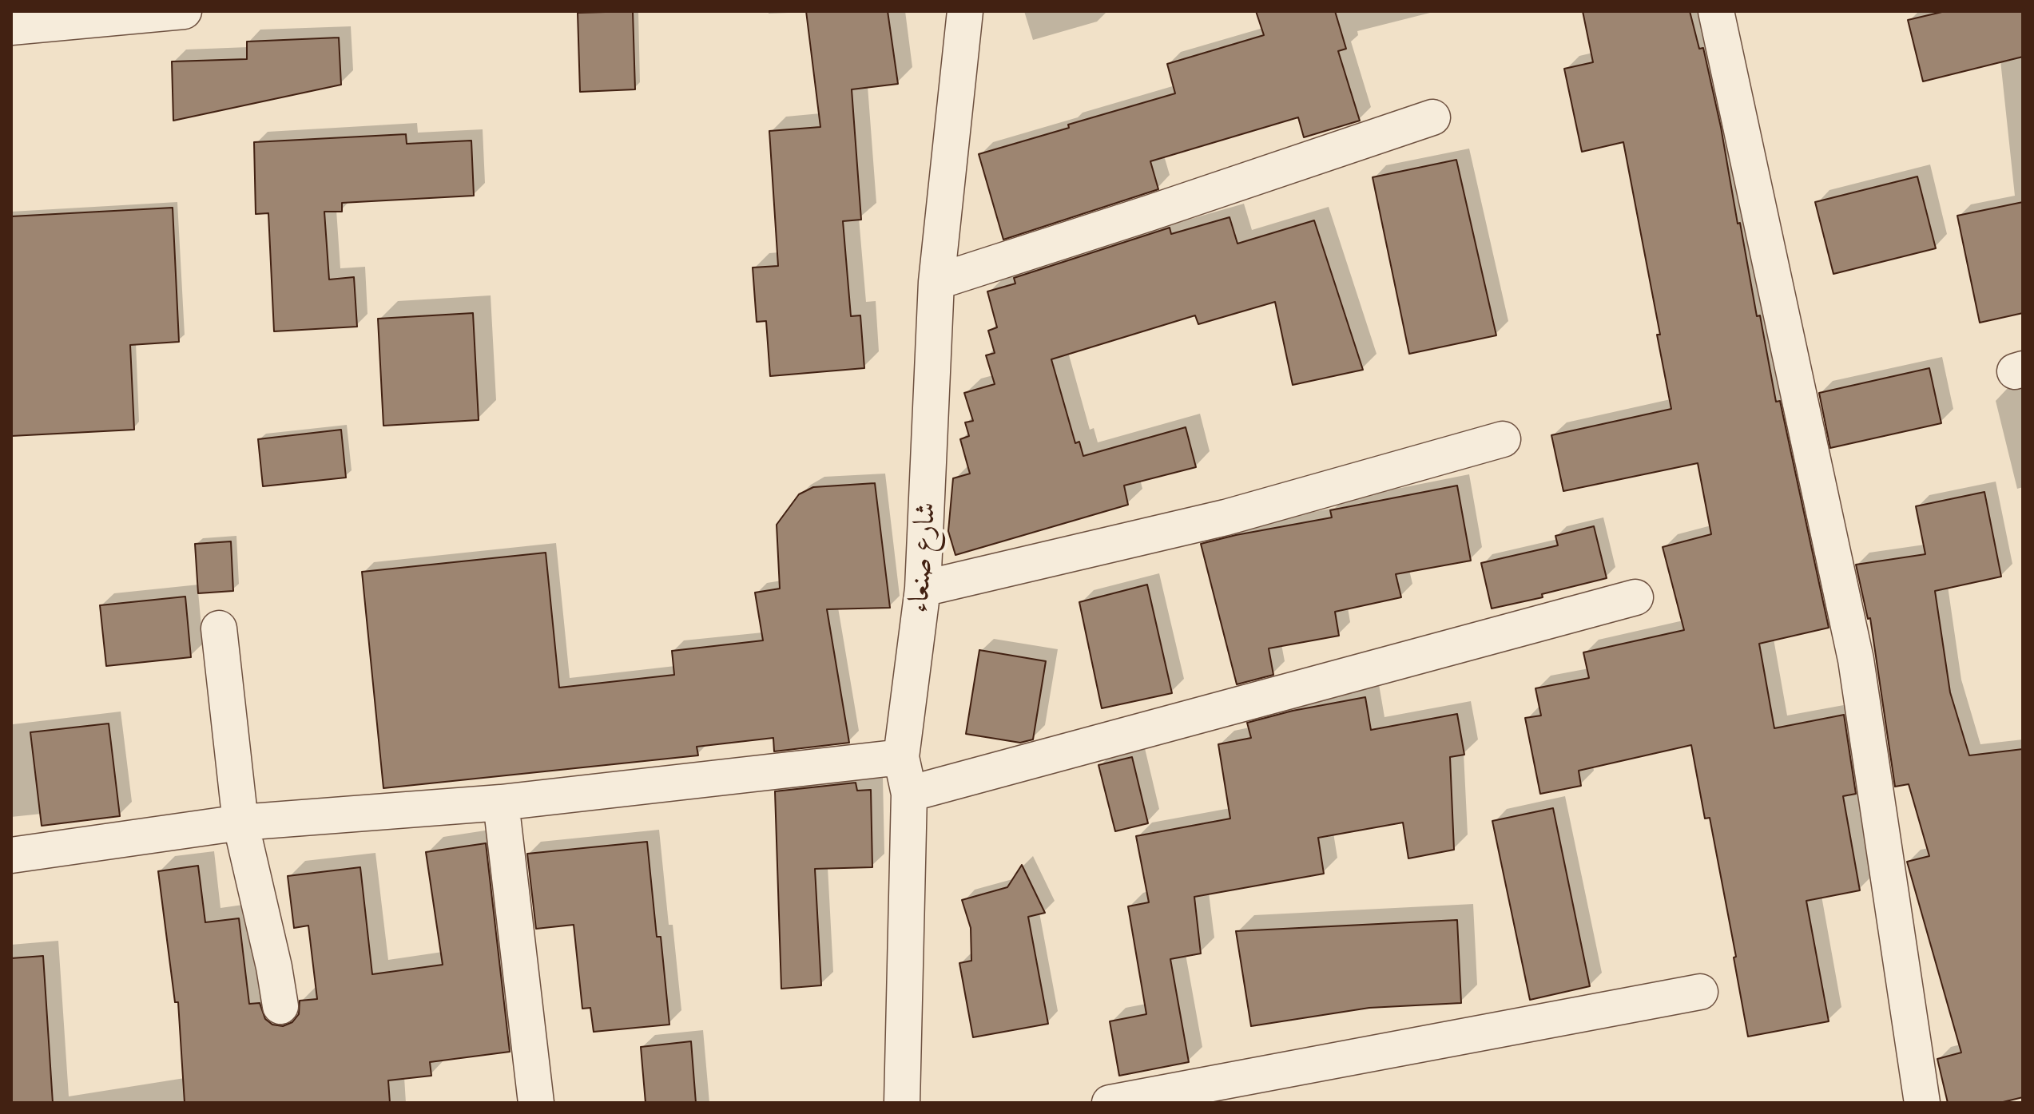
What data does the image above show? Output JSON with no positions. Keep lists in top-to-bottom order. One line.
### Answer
{"streets":{"street":["شارع صنعاء"]}}
